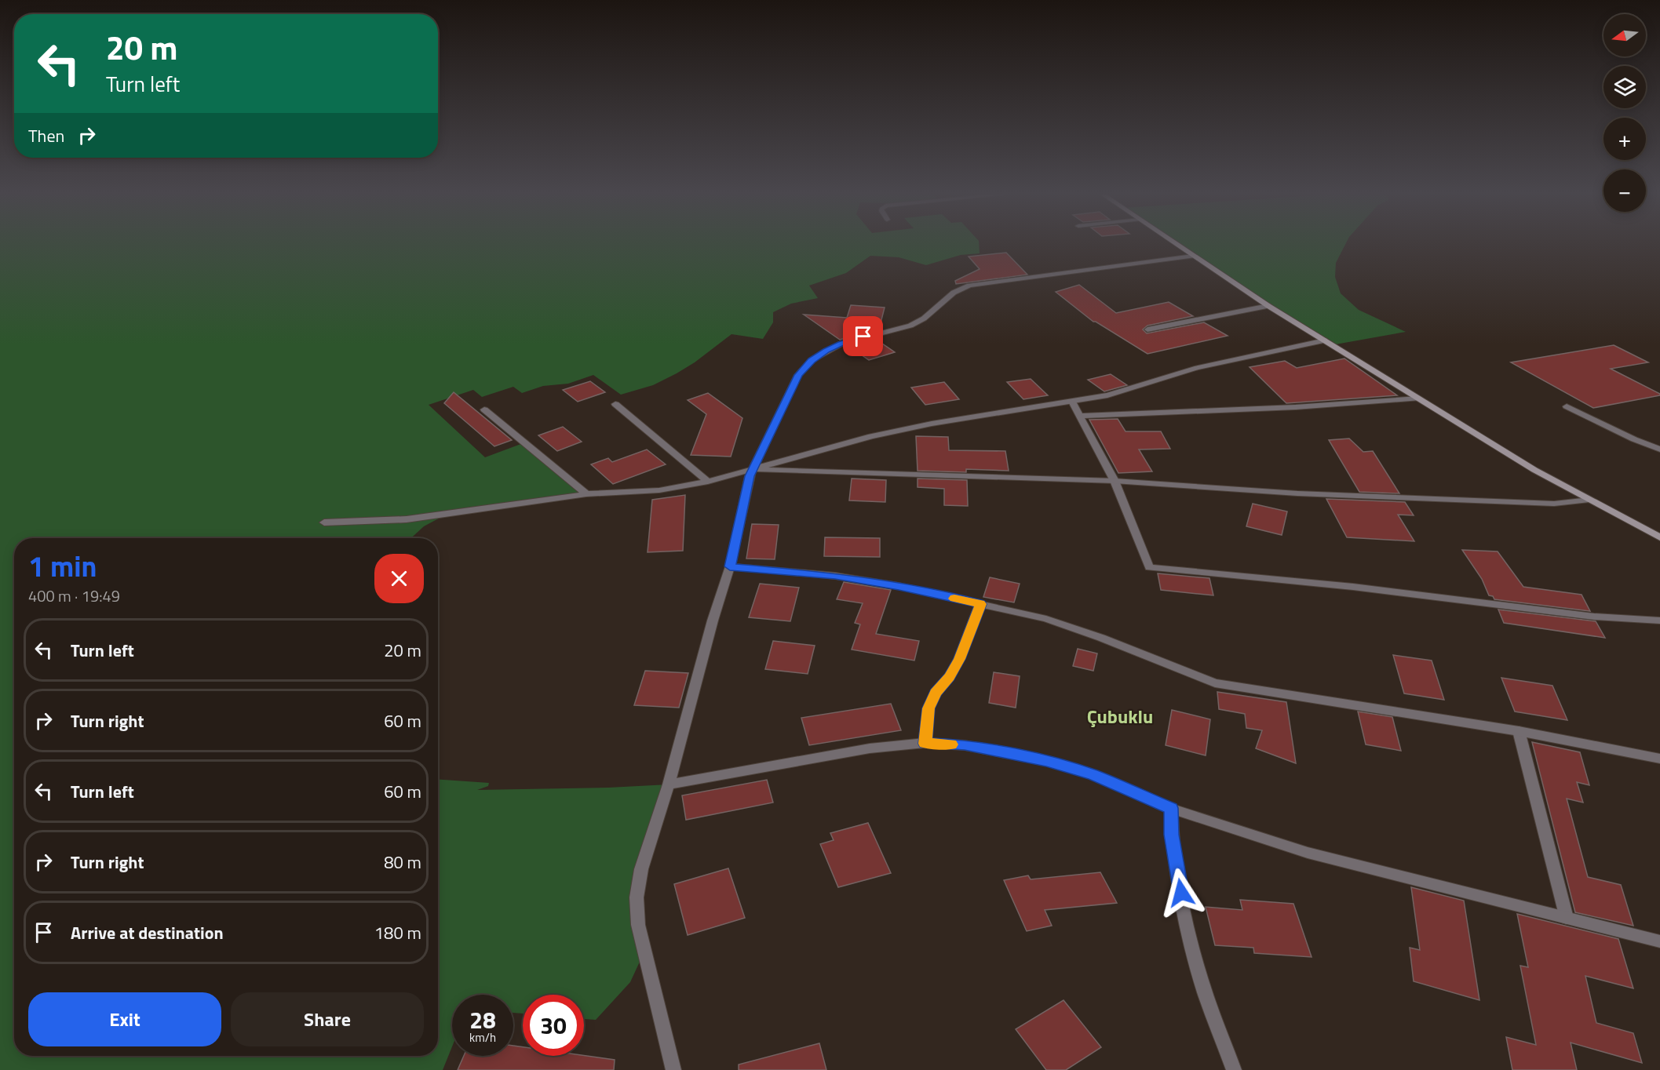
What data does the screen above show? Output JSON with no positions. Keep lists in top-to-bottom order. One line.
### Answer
{"districts":["Çubuklu"],"north":"left","page":{"map_buttons":["+","−"],"turn":["20 m","Turn left"],"then":"Then","heading":["1 min","400 m · 19:49"],"list":[{"name":"Turn left","value":"20 m"},{"name":"Turn right","value":"60 m"},{"name":"Turn left","value":"60 m"},{"name":"Turn right","value":"80 m"},{"name":"Arrive at destination","value":"180 m"}],"buttons":["Exit","Share"],"speed":"28 km/h","limit":"30"}}
